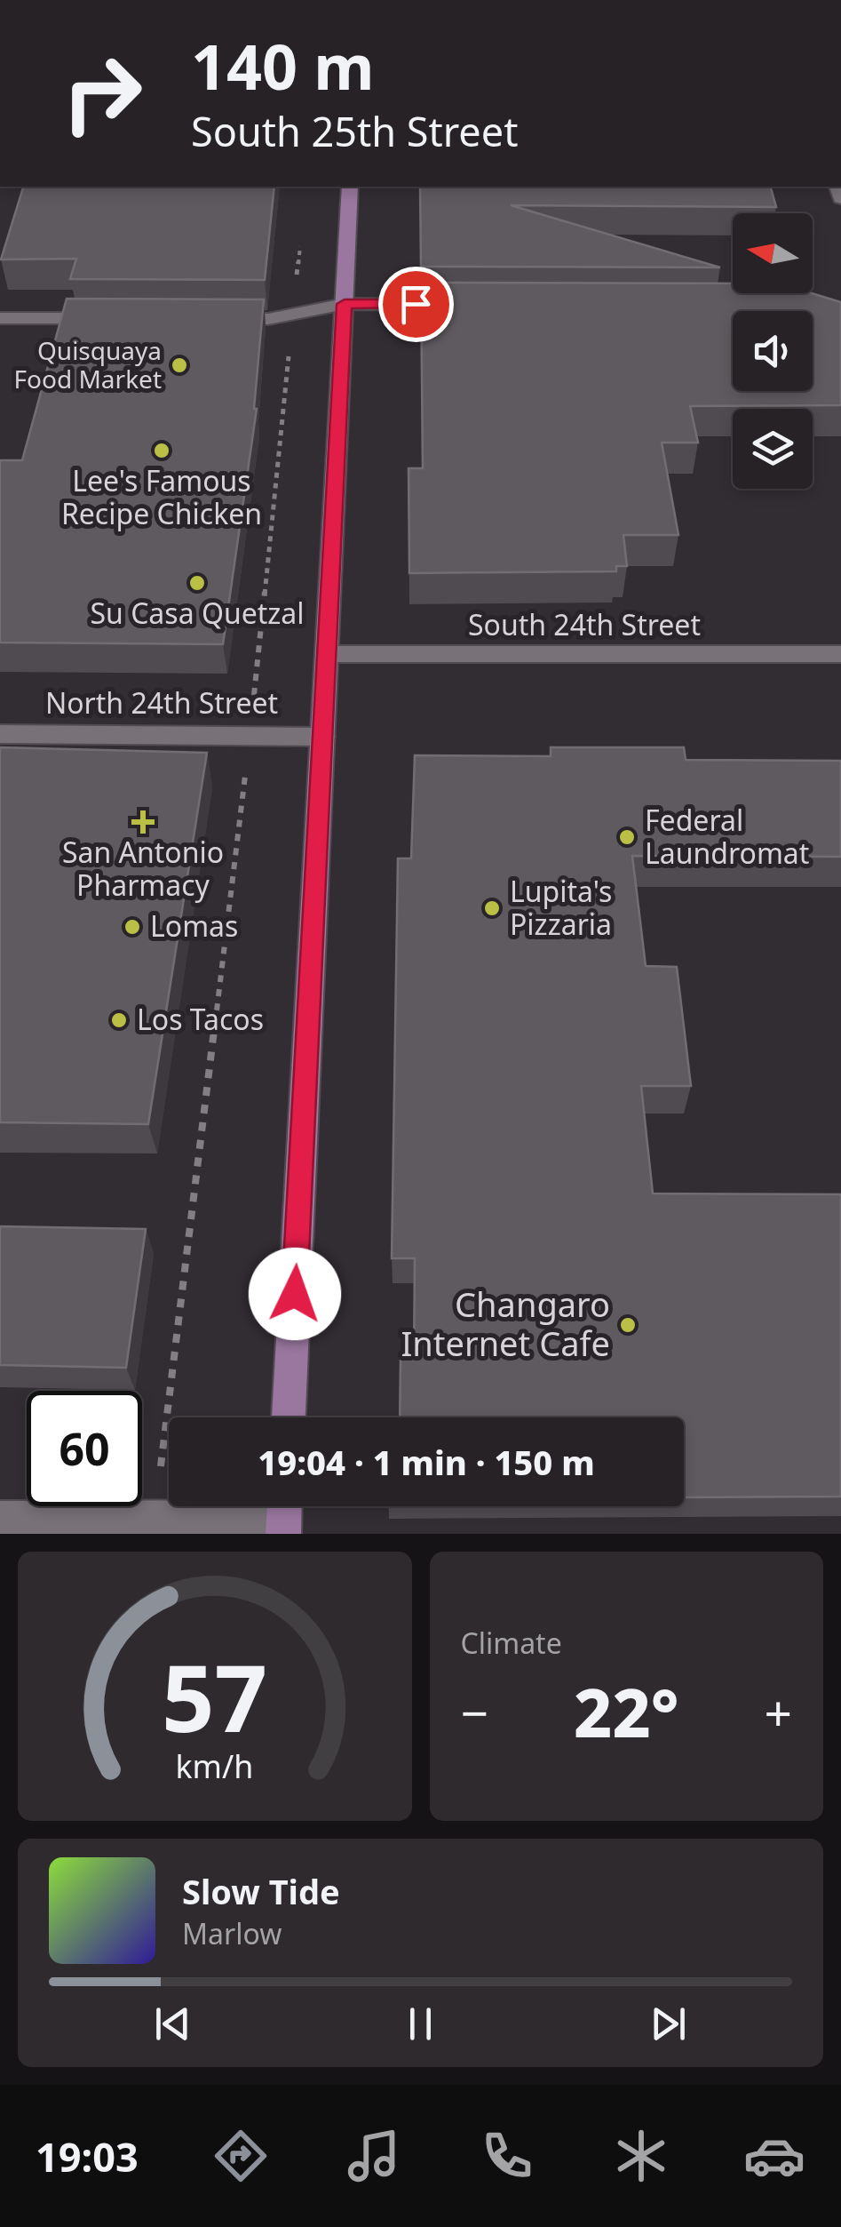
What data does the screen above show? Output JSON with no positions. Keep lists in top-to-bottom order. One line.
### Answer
{"streets":{"street":["South 24th Street","North 24th Street"]},"places":{"other":["Quisquaya Food Market","Lee's Famous Recipe Chicken","Su Casa Quetzal","Federal Laundromat","Lupita's Pizzaria","Lomas","Los Tacos","Changaro Internet Cafe"],"health":["San Antonio Pharmacy"]},"north":"left","page":{"turn":["140 m","South 25th Street"],"limit":"60","trip":"19:04 · 1 min · 150 m","tile":"Climate","heat":["−","22°","+"],"song":["Slow Tide","Marlow"],"tabs":"19:03","gauge":["57","km/h"]}}
